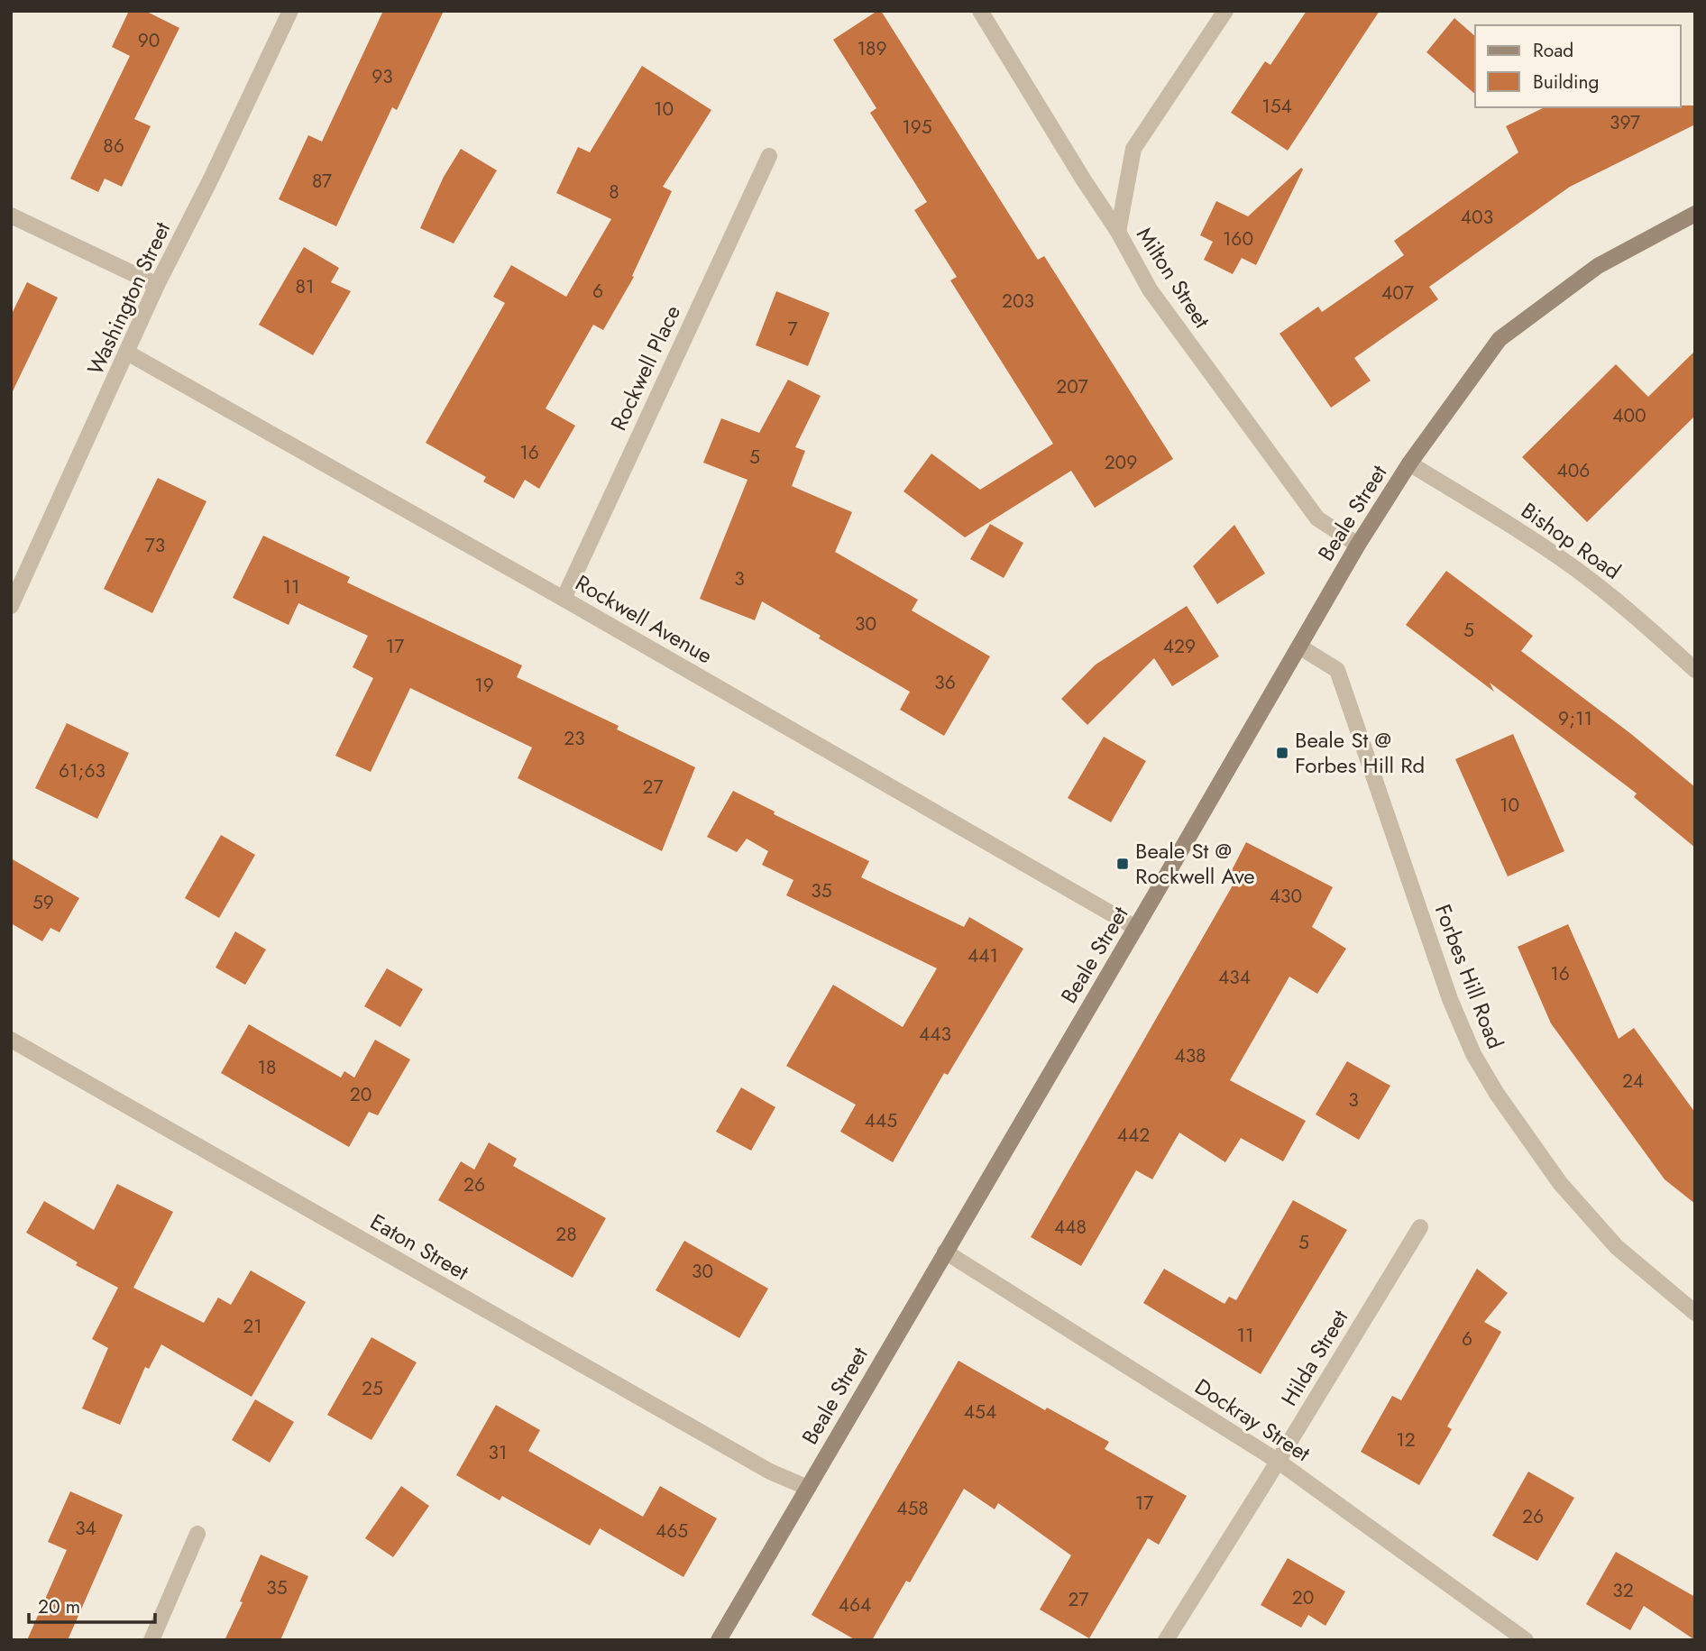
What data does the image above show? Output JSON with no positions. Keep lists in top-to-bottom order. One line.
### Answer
{"streets":{"main road":["Beale Street"],"street":["Milton Street","Washington Street","Rockwell Place","Bishop Road","Rockwell Avenue","Forbes Hill Road","Eaton Street","Hilda Street","Dockray Street"]},"crossings":[["Milton Street","Beale Street"],["Washington Street","Rockwell Avenue"],["Rockwell Place","Rockwell Avenue"],["Beale Street","Bishop Road"],["Beale Street","Rockwell Avenue"],["Beale Street","Forbes Hill Road"],["Beale Street","Eaton Street"],["Beale Street","Dockray Street"],["Hilda Street","Dockray Street"]],"places":{"transit":["Beale St @ Forbes Hill Rd","Beale St @ Rockwell Ave"]},"house_numbers":["90","189","93","154","10","397","195","86","87","8","403","160","81","6","407","203","7","207","400","16","5","209","406","73","3","11","30","5","17","429","36","19","9;11","23","61;63","27","10","35","430","59","441","16","434","443","438","18","24","20","3","445","442","26","448","28","5","30","21","11","6","25","454","12","31","17","458","26","34","465","35","32","20","27","464"],"legend":["Road","Building"],"scale_bar":"20 m"}
